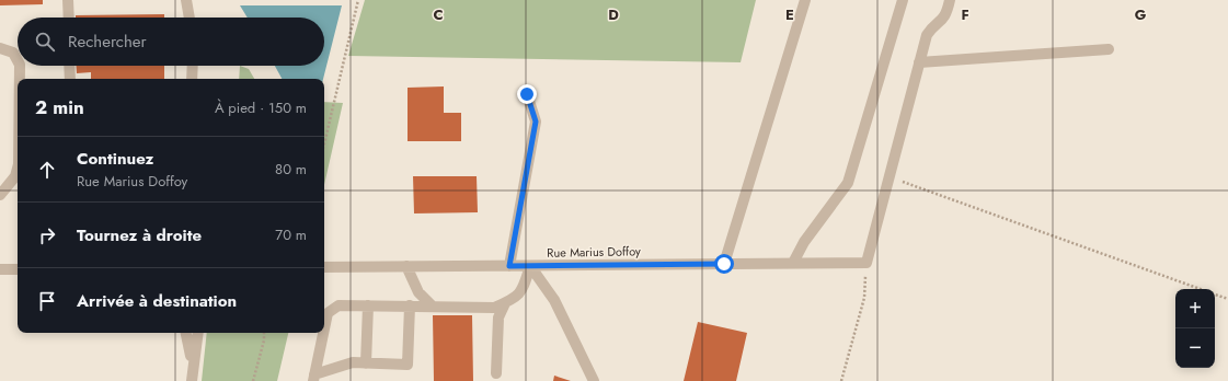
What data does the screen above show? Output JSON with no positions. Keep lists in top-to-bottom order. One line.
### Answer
{"streets":{"street":["Rue Marius Doffoy"]},"page":{"search":"Rechercher","heading":["2 min","À pied · 150 m"],"list":[["Continuez","Rue Marius Doffoy","80 m"],["Tournez à droite","70 m"],"Arrivée à destination"],"map_buttons":["+","−"]},"grid":{"columns":["C","D","E","F","G"]}}
